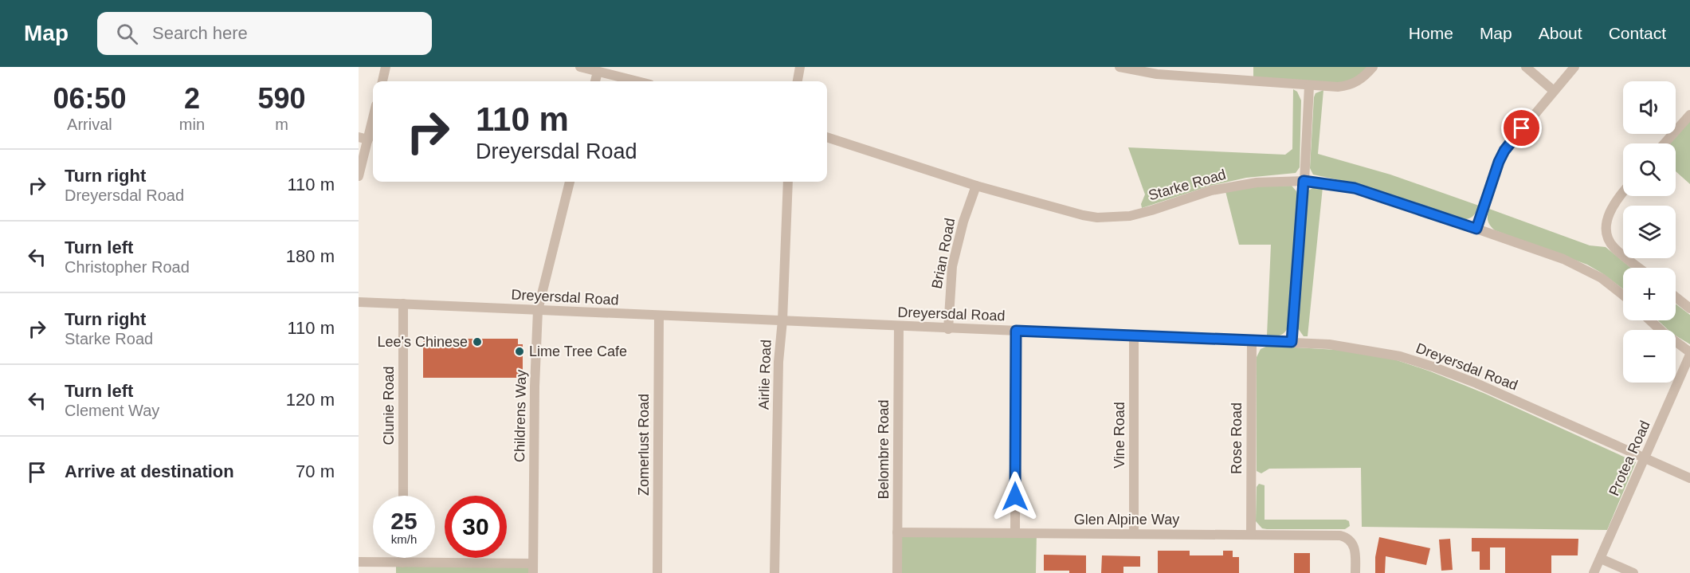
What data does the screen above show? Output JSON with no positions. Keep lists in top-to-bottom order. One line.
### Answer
{"streets":{"street":["Starke Road","Brian Road","Dreyersdal Road","Airlie Road","Clunie Road","Childrens Way","Vine Road","Rose Road","Zomerlust Road","Belombre Road","Protea Road","Glen Alpine Way"]},"crossings":[["Starke Road","Brian Road"],["Brian Road","Dreyersdal Road"],["Dreyersdal Road","Airlie Road"],["Dreyersdal Road","Clunie Road"],["Dreyersdal Road","Childrens Way"],["Dreyersdal Road","Vine Road"],["Dreyersdal Road","Rose Road"],["Dreyersdal Road","Zomerlust Road"],["Dreyersdal Road","Belombre Road"],["Dreyersdal Road","Protea Road"],["Vine Road","Glen Alpine Way"],["Rose Road","Glen Alpine Way"],["Belombre Road","Glen Alpine Way"]],"places":["Lee's Chinese","Lime Tree Cafe"],"page":{"header":"Map","search":"Search here","nav":["Home","Map","About","Contact"],"eta":["06:50","Arrival","2","min","590","m"],"map_buttons":["+","−"],"turn":["110 m","Dreyersdal Road"],"list":[{"name":"Turn right","note":"Dreyersdal Road","value":"110 m"},{"name":"Turn left","note":"Christopher Road","value":"180 m"},{"name":"Turn right","note":"Starke Road","value":"110 m"},{"name":"Turn left","note":"Clement Way","value":"120 m"},{"name":"Arrive at destination","value":"70 m"}],"speed":"25 km/h","limit":"30"}}
